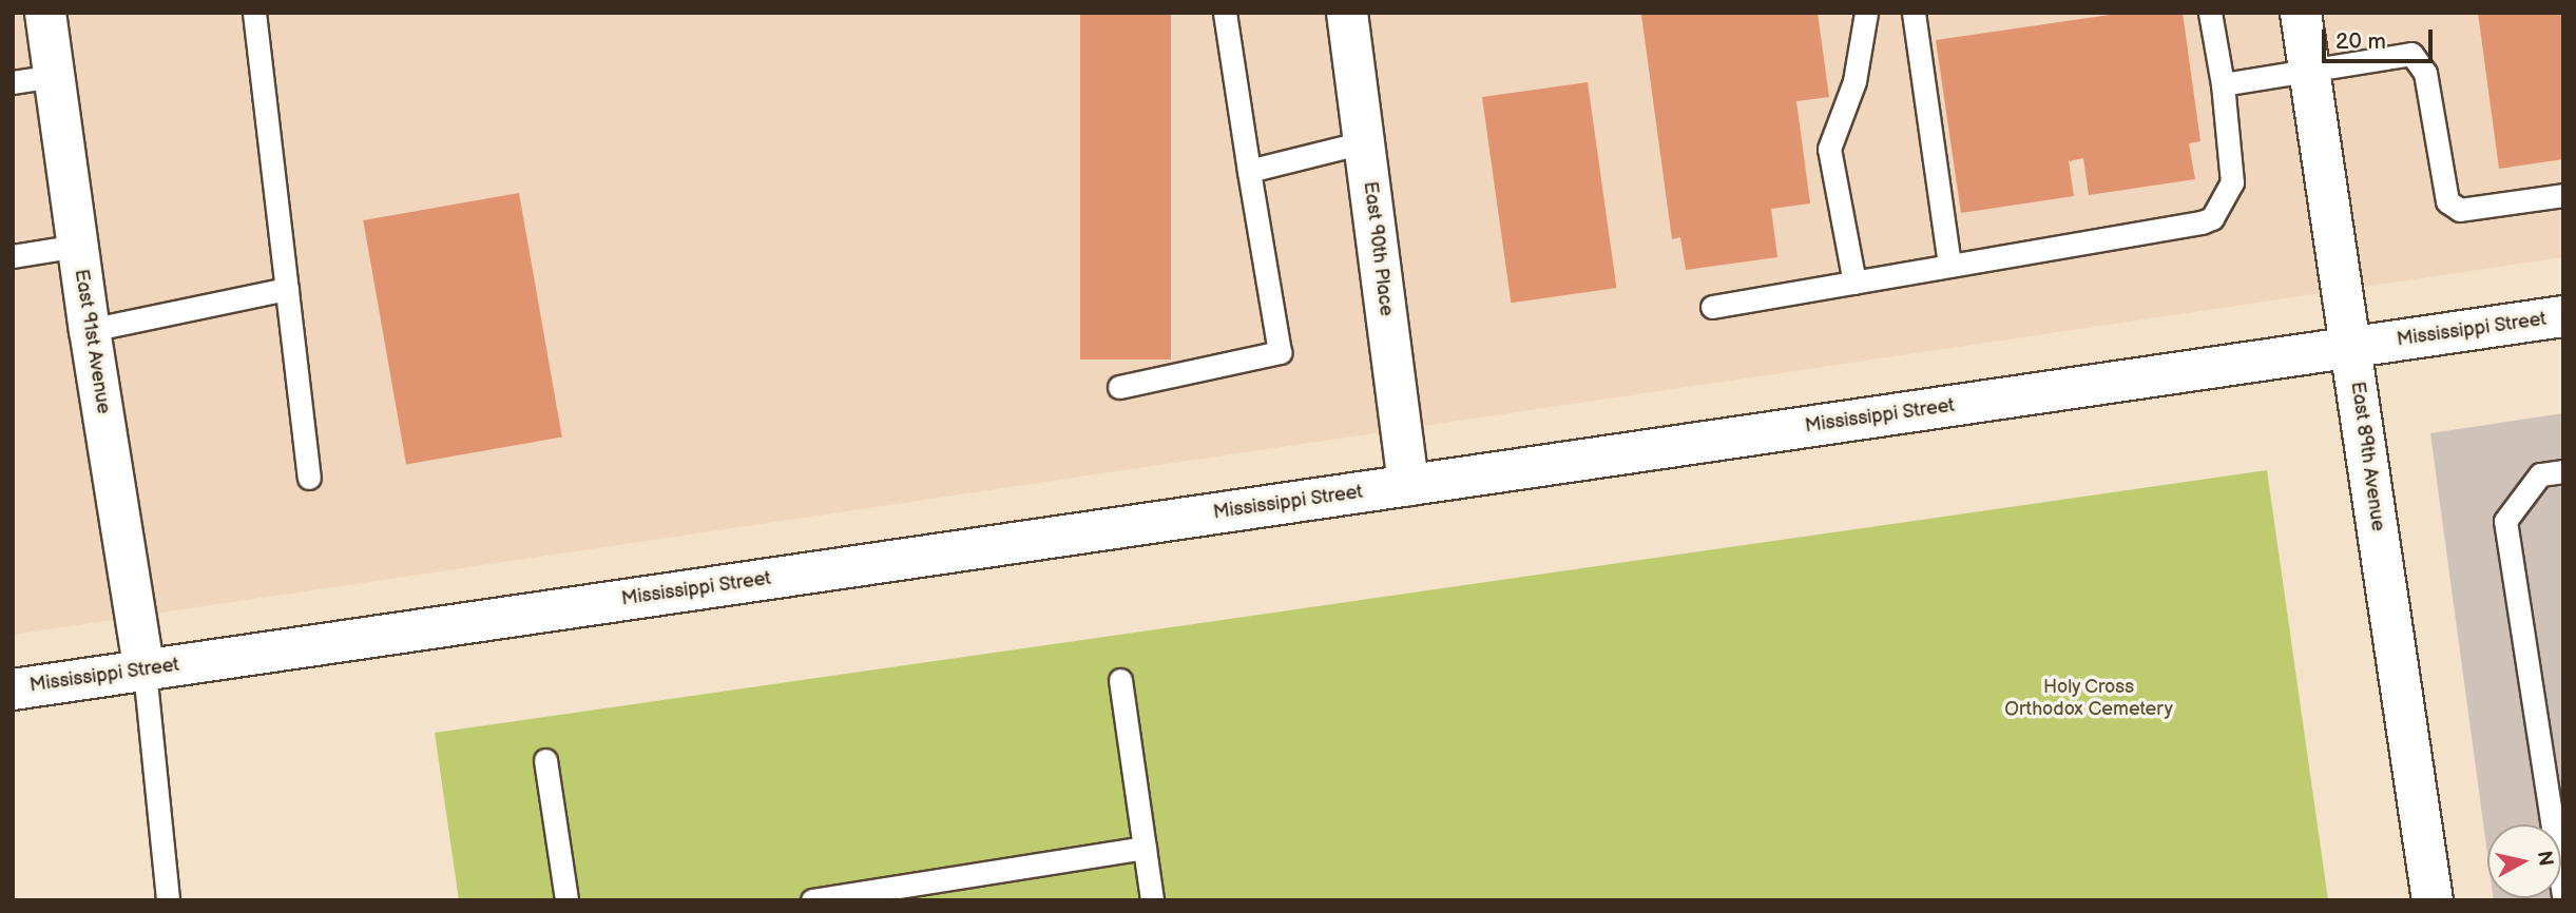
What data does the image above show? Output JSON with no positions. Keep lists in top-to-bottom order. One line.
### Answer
{"streets":{"street":["East 90th Place","Mississippi Street","East 91st Avenue","East 89th Avenue"]},"crossings":[["East 90th Place","Mississippi Street"],["Mississippi Street","East 91st Avenue"],["Mississippi Street","East 89th Avenue"]],"parks":["Holy Cross Orthodox Cemetery"],"scale_bar":"20 m","north":"right"}
